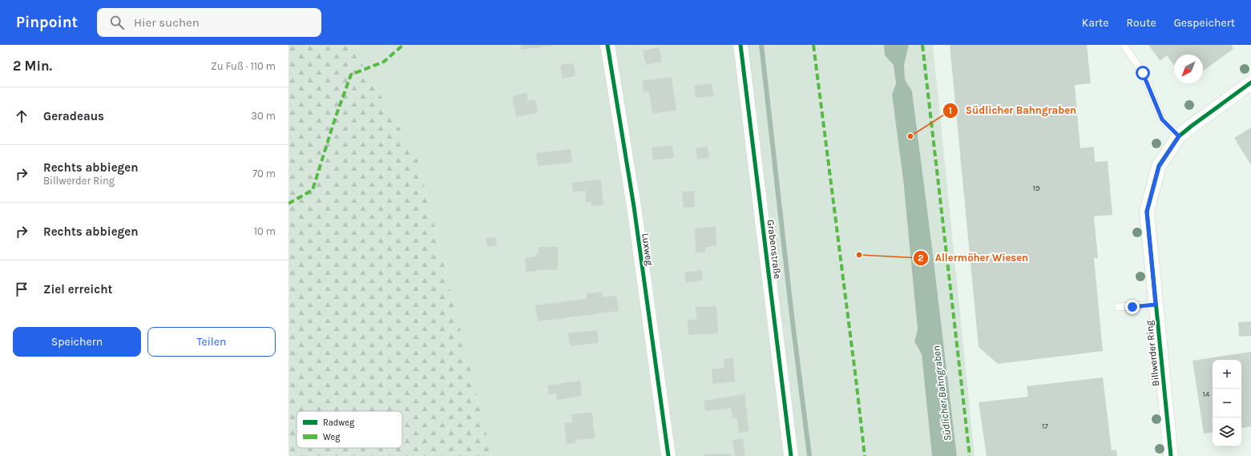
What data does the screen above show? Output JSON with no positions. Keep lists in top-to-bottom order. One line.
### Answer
{"streets":{"street":["Luxweg","Grabenstraße","Billwerder Ring"]},"water":["Südlicher Bahngraben"],"places":["Südlicher Bahngraben","Allermöher Wiesen"],"house_numbers":["19","14","17"],"legend":["Radweg","Weg"],"north":"bottom left","page":{"header":"Pinpoint","search":"Hier suchen","nav":["Karte","Route","Gespeichert"],"heading":["2 Min.","Zu Fuß · 110 m"],"list":[["Geradeaus","30 m"],["Rechts abbiegen","Billwerder Ring","70 m"],["Rechts abbiegen","10 m"],"Ziel erreicht"],"buttons":["Speichern","Teilen"],"map_buttons":["+","−"]}}
